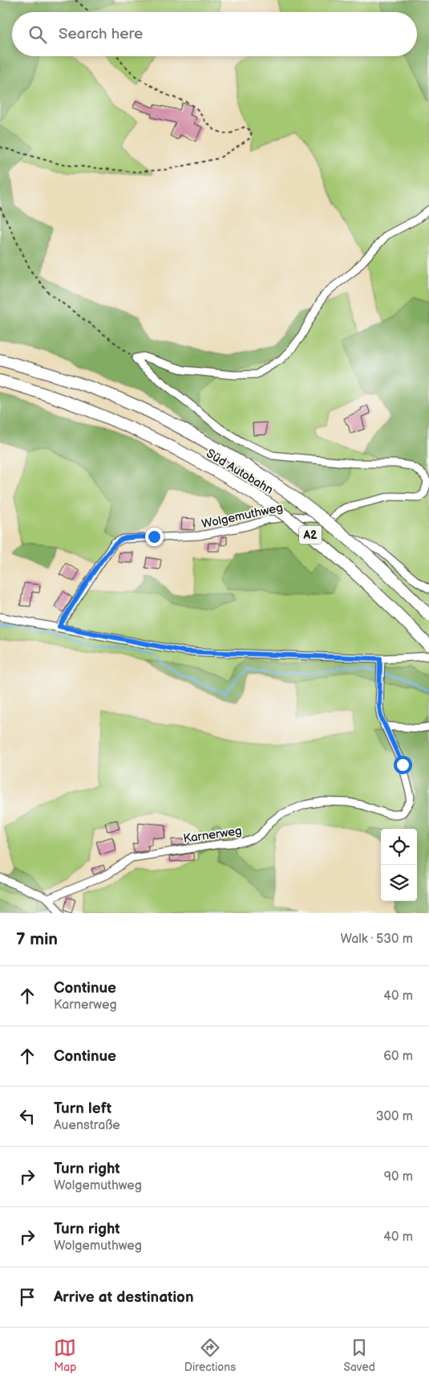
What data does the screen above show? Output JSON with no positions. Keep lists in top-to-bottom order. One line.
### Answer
{"streets":{"highway":["Süd Autobahn","A2"],"street":["Wolgemuthweg","Karnerweg"]},"page":{"search":"Search here","heading":["7 min","Walk · 530 m"],"list":[["Continue","Karnerweg","40 m"],["Continue","60 m"],["Turn left","Auenstraße","300 m"],["Turn right","Wolgemuthweg","90 m"],["Turn right","Wolgemuthweg","40 m"],"Arrive at destination"],"nav":["Map","Directions","Saved"]}}
